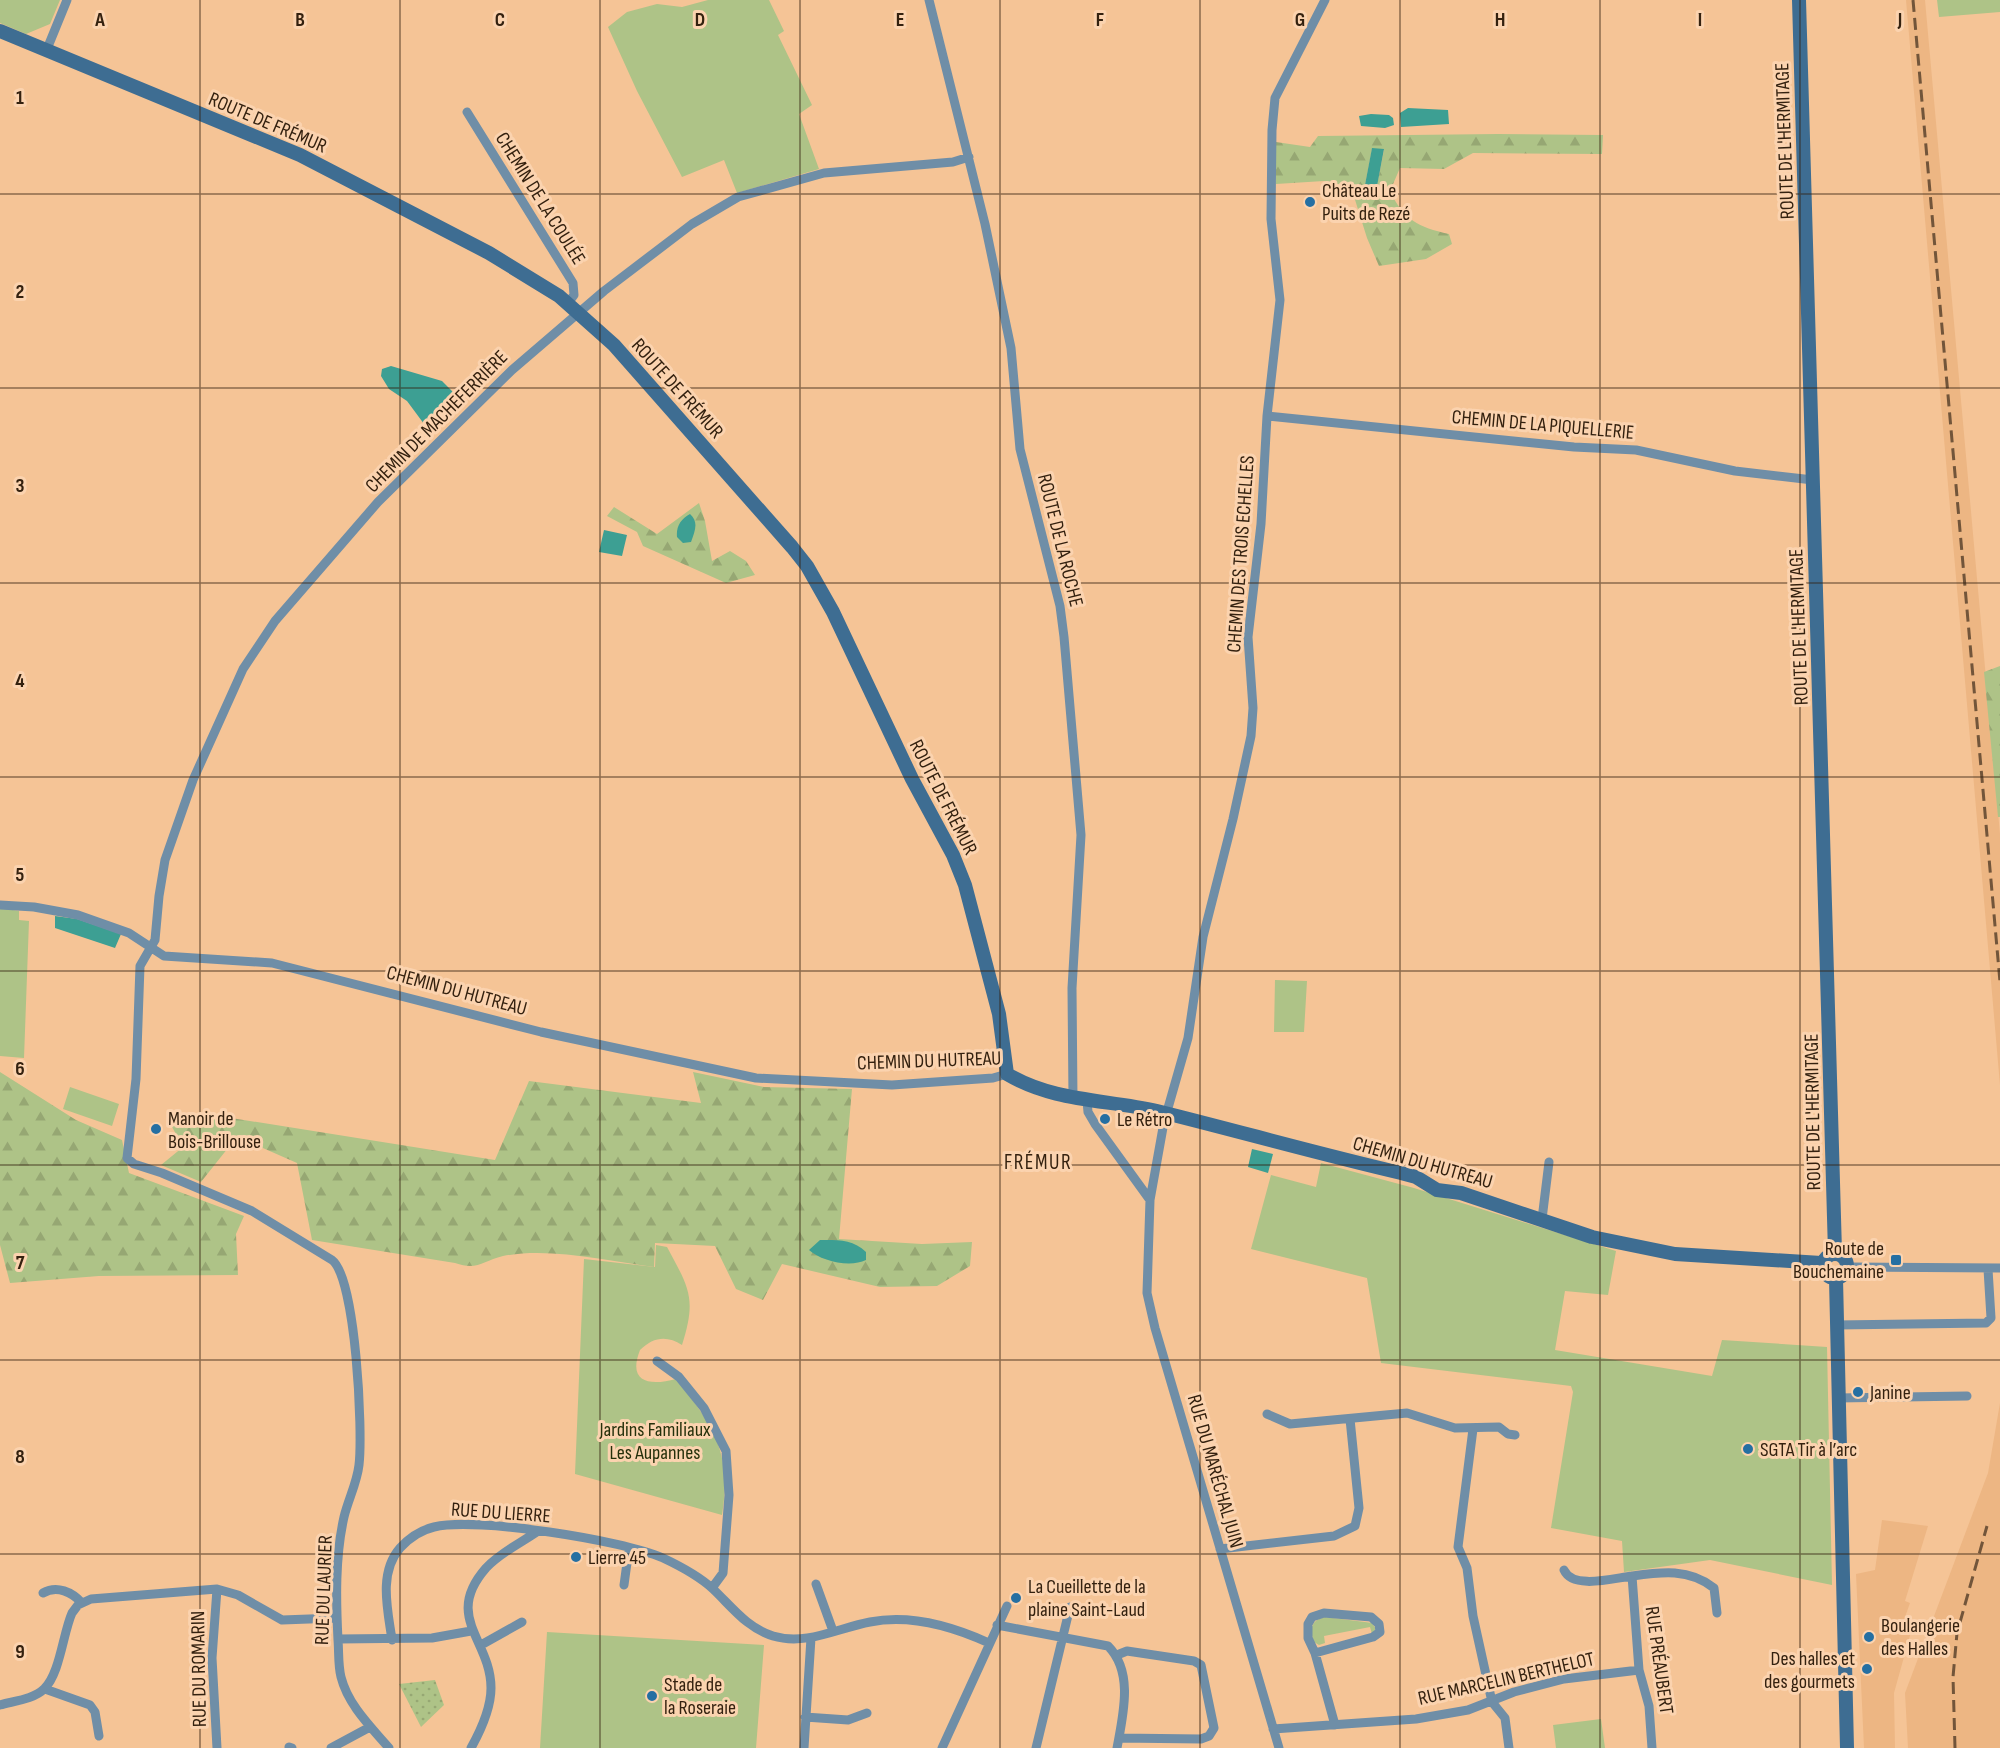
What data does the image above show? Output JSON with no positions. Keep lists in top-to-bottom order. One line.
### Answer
{"streets":{"street":["ROUTE DE FRÉMUR","ROUTE DE L'HERMITAGE","CHEMIN DE LA COULÉE","CHEMIN DE MACHEFERRIÈRE","CHEMIN DE LA PIQUELLERIE","ROUTE DE LA ROCHE","CHEMIN DES TROIS ECHELLES","CHEMIN DU HUTREAU","RUE DU MARÉCHAL JUIN","RUE DU LIERRE","RUE DU LAURIER","RUE PRÉAUBERT","RUE DU ROMARIN","RUE MARCELIN BERTHELOT"]},"crossings":[["ROUTE DE FRÉMUR","CHEMIN DE LA COULÉE"],["ROUTE DE FRÉMUR","CHEMIN DE MACHEFERRIÈRE"],["ROUTE DE FRÉMUR","CHEMIN DU HUTREAU"],["ROUTE DE L'HERMITAGE","CHEMIN DE LA PIQUELLERIE"],["CHEMIN DE LA COULÉE","CHEMIN DE MACHEFERRIÈRE"],["CHEMIN DE MACHEFERRIÈRE","ROUTE DE LA ROCHE"],["CHEMIN DE MACHEFERRIÈRE","CHEMIN DU HUTREAU"],["CHEMIN DE MACHEFERRIÈRE","RUE DU LAURIER"],["CHEMIN DE LA PIQUELLERIE","CHEMIN DES TROIS ECHELLES"],["ROUTE DE LA ROCHE","CHEMIN DU HUTREAU"],["CHEMIN DES TROIS ECHELLES","CHEMIN DU HUTREAU"],["CHEMIN DES TROIS ECHELLES","RUE DU MARÉCHAL JUIN"],["CHEMIN DU HUTREAU","RUE DU MARÉCHAL JUIN"],["RUE DU MARÉCHAL JUIN","RUE MARCELIN BERTHELOT"],["RUE PRÉAUBERT","RUE MARCELIN BERTHELOT"]],"districts":["FRÉMUR"],"parks":["Jardins Familiaux Les Aupannes"],"places":{"other":["Château Le Puits de Rezé","Le Rétro","Manoir de Bois-Brillouse","Janine","SGTA Tir à l’arc","Lierre 45","La Cueillette de la plaine Saint-Laud","Boulangerie des Halles","Des halles et des gourmets","Stade de la Roseraie"],"transit":["Route de Bouchemaine"]},"grid":{"columns":["A","B","C","D","E","F","G","H","I","J"],"rows":["1","2","3","4","5","6","7","8","9"]}}
